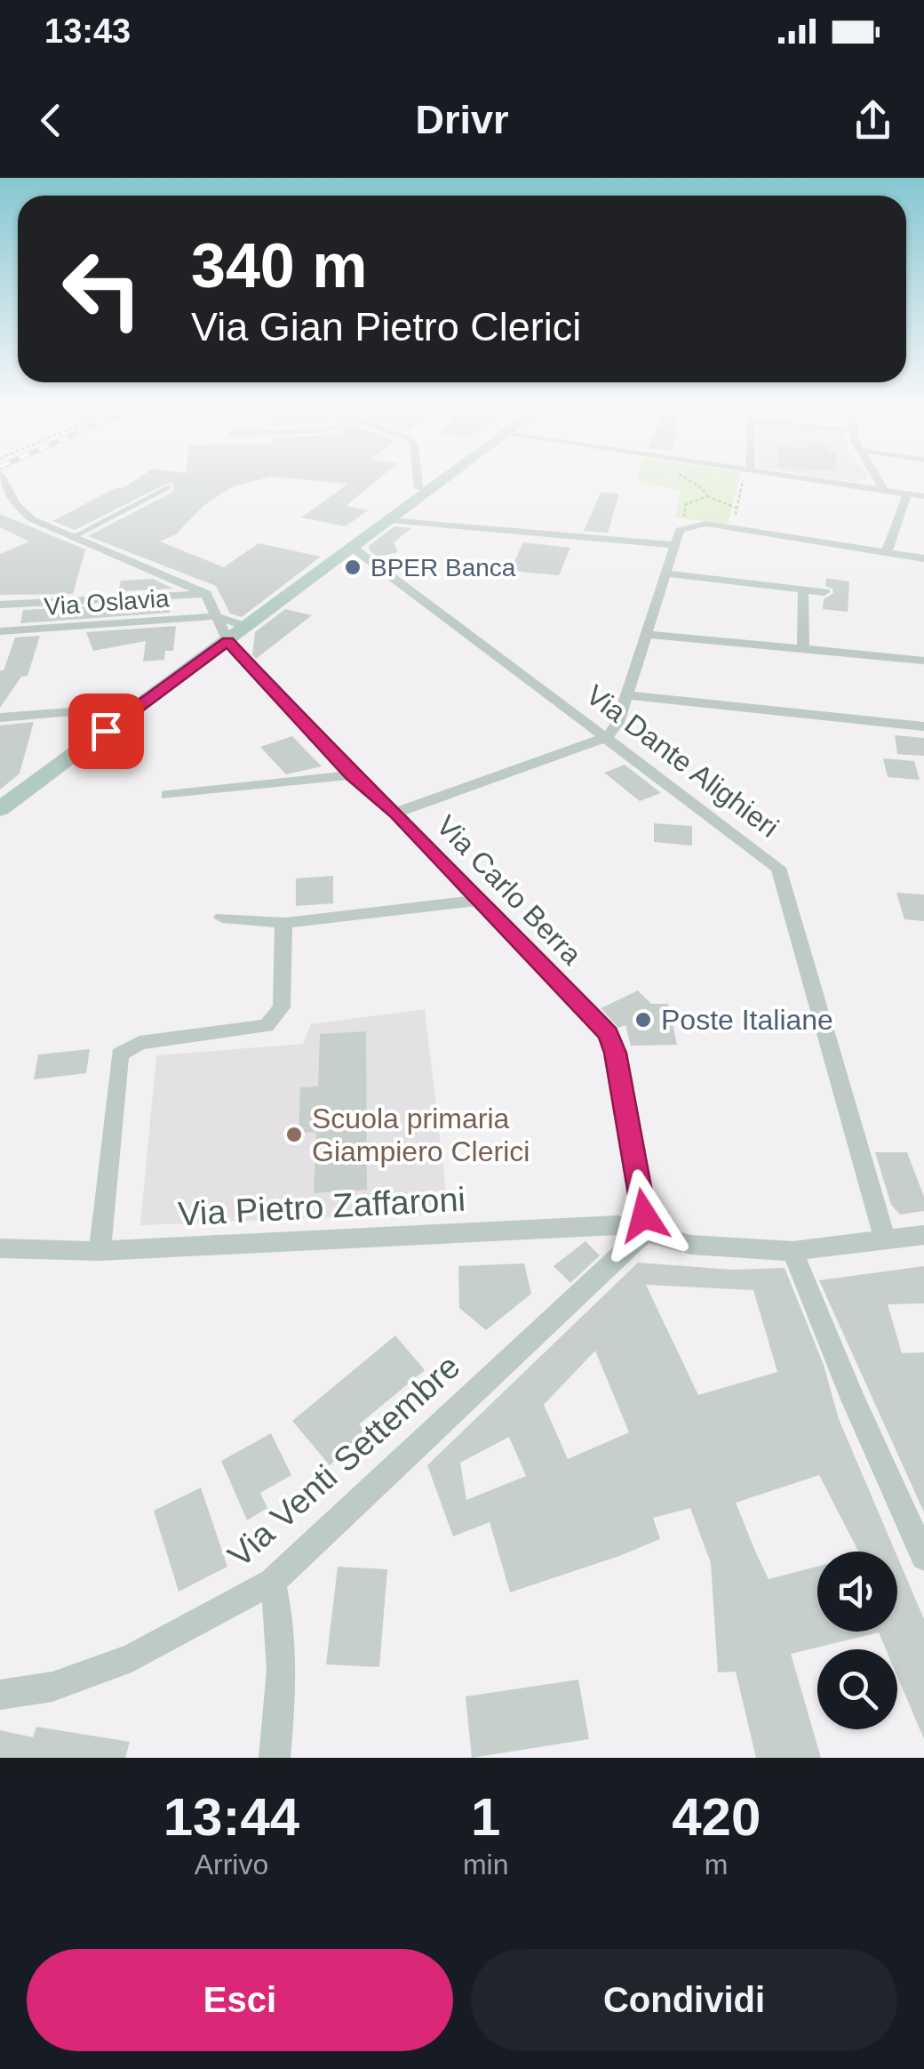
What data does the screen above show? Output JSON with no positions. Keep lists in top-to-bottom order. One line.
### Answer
{"streets":{"street":["Via Oslavia","Via Dante Alighieri","Via Carlo Berra","Via Pietro Zaffaroni","Via Venti Settembre"]},"crossings":[["Via Oslavia","Via Carlo Berra"],["Via Dante Alighieri","Via Pietro Zaffaroni"],["Via Carlo Berra","Via Pietro Zaffaroni"],["Via Carlo Berra","Via Venti Settembre"],["Via Pietro Zaffaroni","Via Venti Settembre"]],"places":["BPER Banca","Poste Italiane","Scuola primaria Giampiero Clerici"],"page":{"status":"13:43","header":"Drivr","turn":["340 m","Via Gian Pietro Clerici"],"eta":["13:44","Arrivo","1","min","420","m"],"buttons":["Esci","Condividi"]}}
